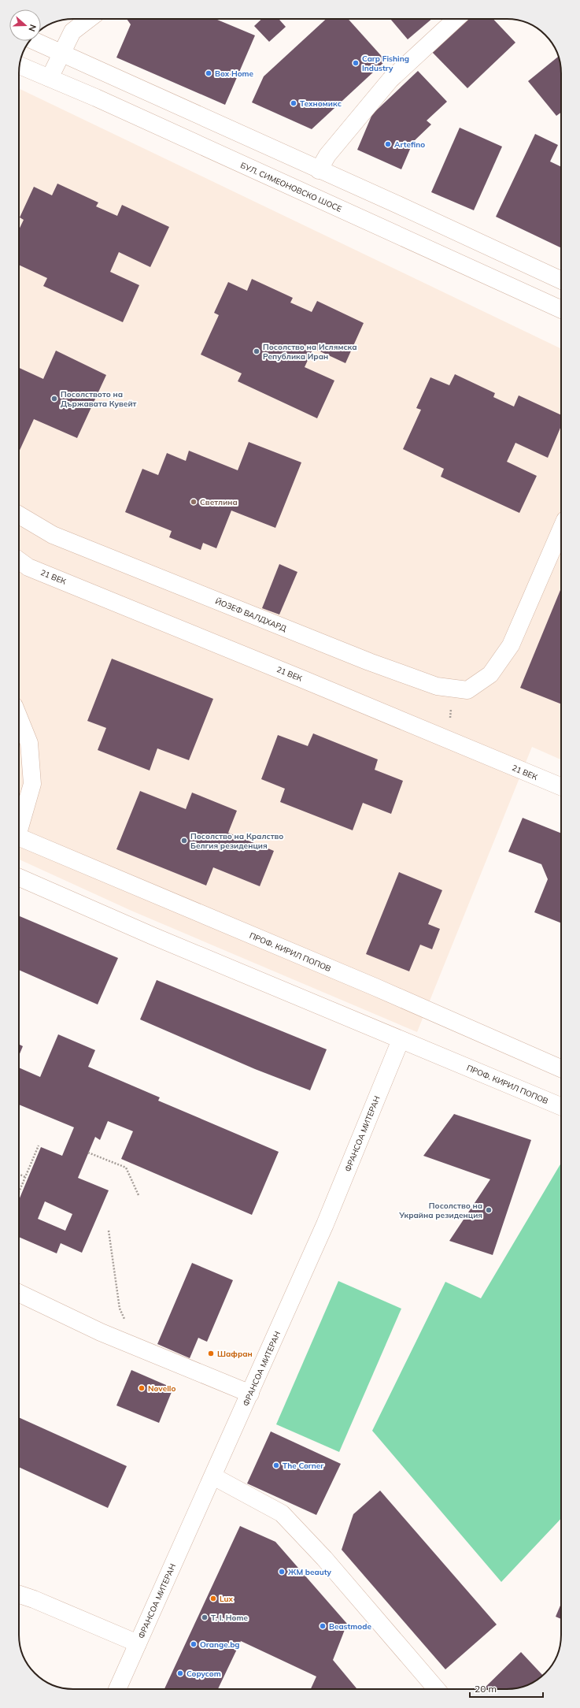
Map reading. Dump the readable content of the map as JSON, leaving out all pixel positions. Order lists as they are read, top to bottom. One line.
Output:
{"streets":{"street":["БУЛ. СИМЕОНОВСКО ШОСЕ","21 ВЕК","ЙОЗЕФ ВАЛДХАРД","ПРОФ. КИРИЛ ПОПОВ","ФРАНСОА МИТЕРАН"]},"crossings":[["ПРОФ. КИРИЛ ПОПОВ","ФРАНСОА МИТЕРАН"]],"places":["Carp Fishing Industry","Box Home","Техномикс","Artefino","Посолство на Ислямска Република Иран","Посолството на Държавата Кувейт","Светлина","Посолство на Кралство Белгия резиденция","Посолство на Украйна резиденция","Шафран","Novello","The Corner","ЖМ beauty","Lux","T. I. Home","Beastmode","Orange.bg","Copycom"],"scale_bar":"20 m","north":"right"}
